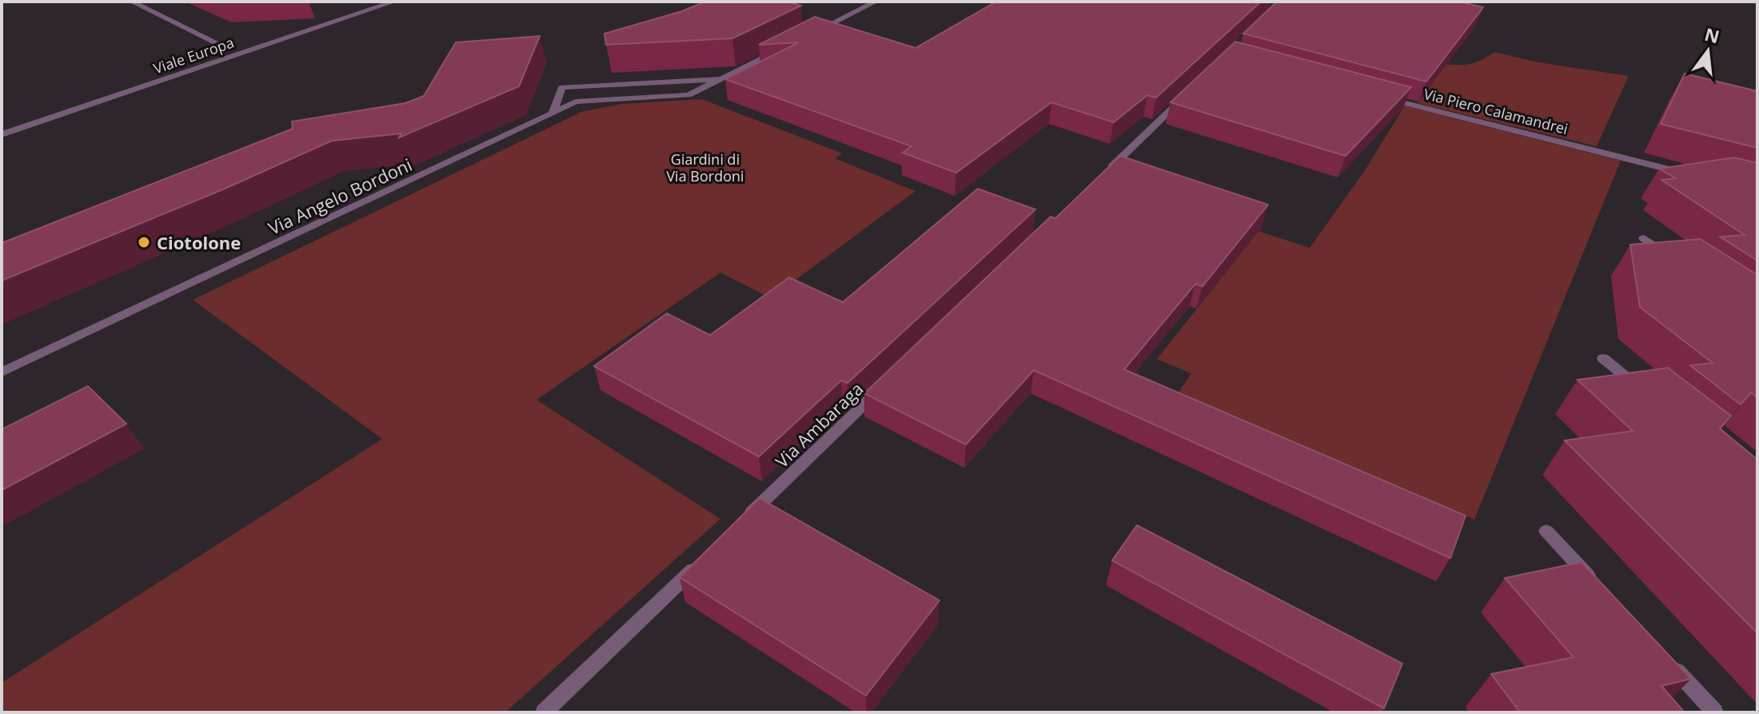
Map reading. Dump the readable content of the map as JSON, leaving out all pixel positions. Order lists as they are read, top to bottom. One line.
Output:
{"streets":{"street":["Viale Europa","Via Piero Calamandrei","Via Angelo Bordoni","Via Ambaraga"]},"parks":["Giardini di Via Bordoni"],"places":["Ciotolone"],"north":"top"}
